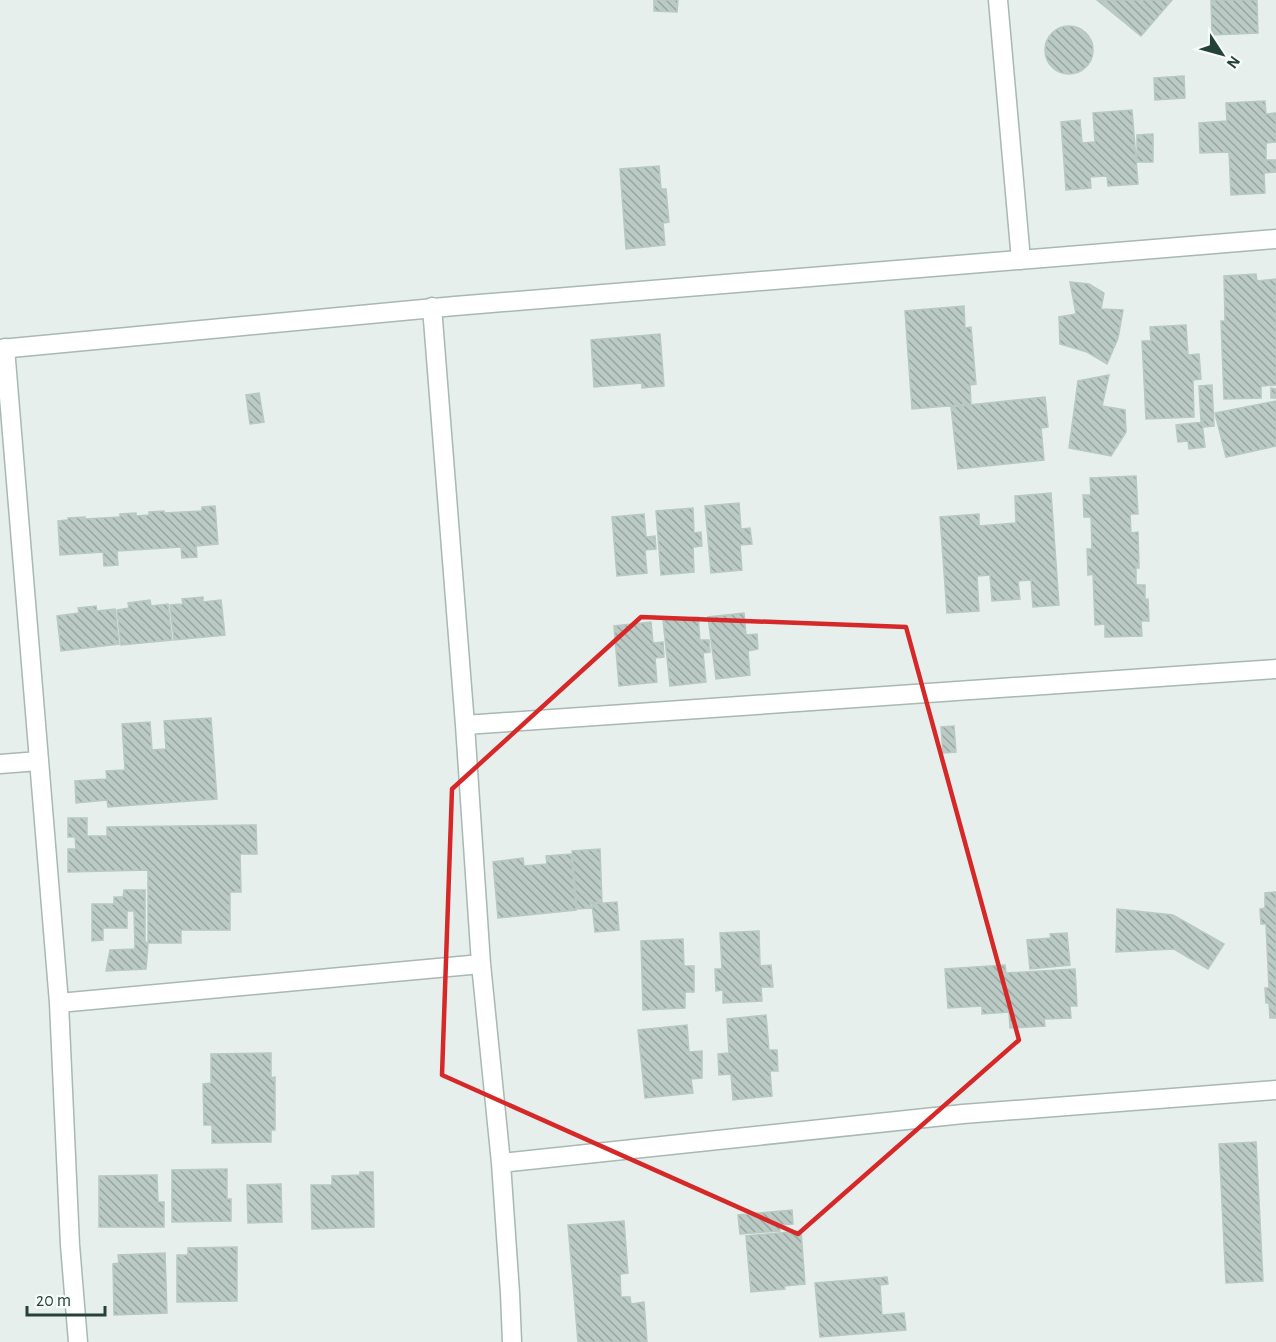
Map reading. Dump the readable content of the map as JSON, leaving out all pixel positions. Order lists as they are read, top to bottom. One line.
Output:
{"scale_bar":"20 m","north":"bottom right"}
